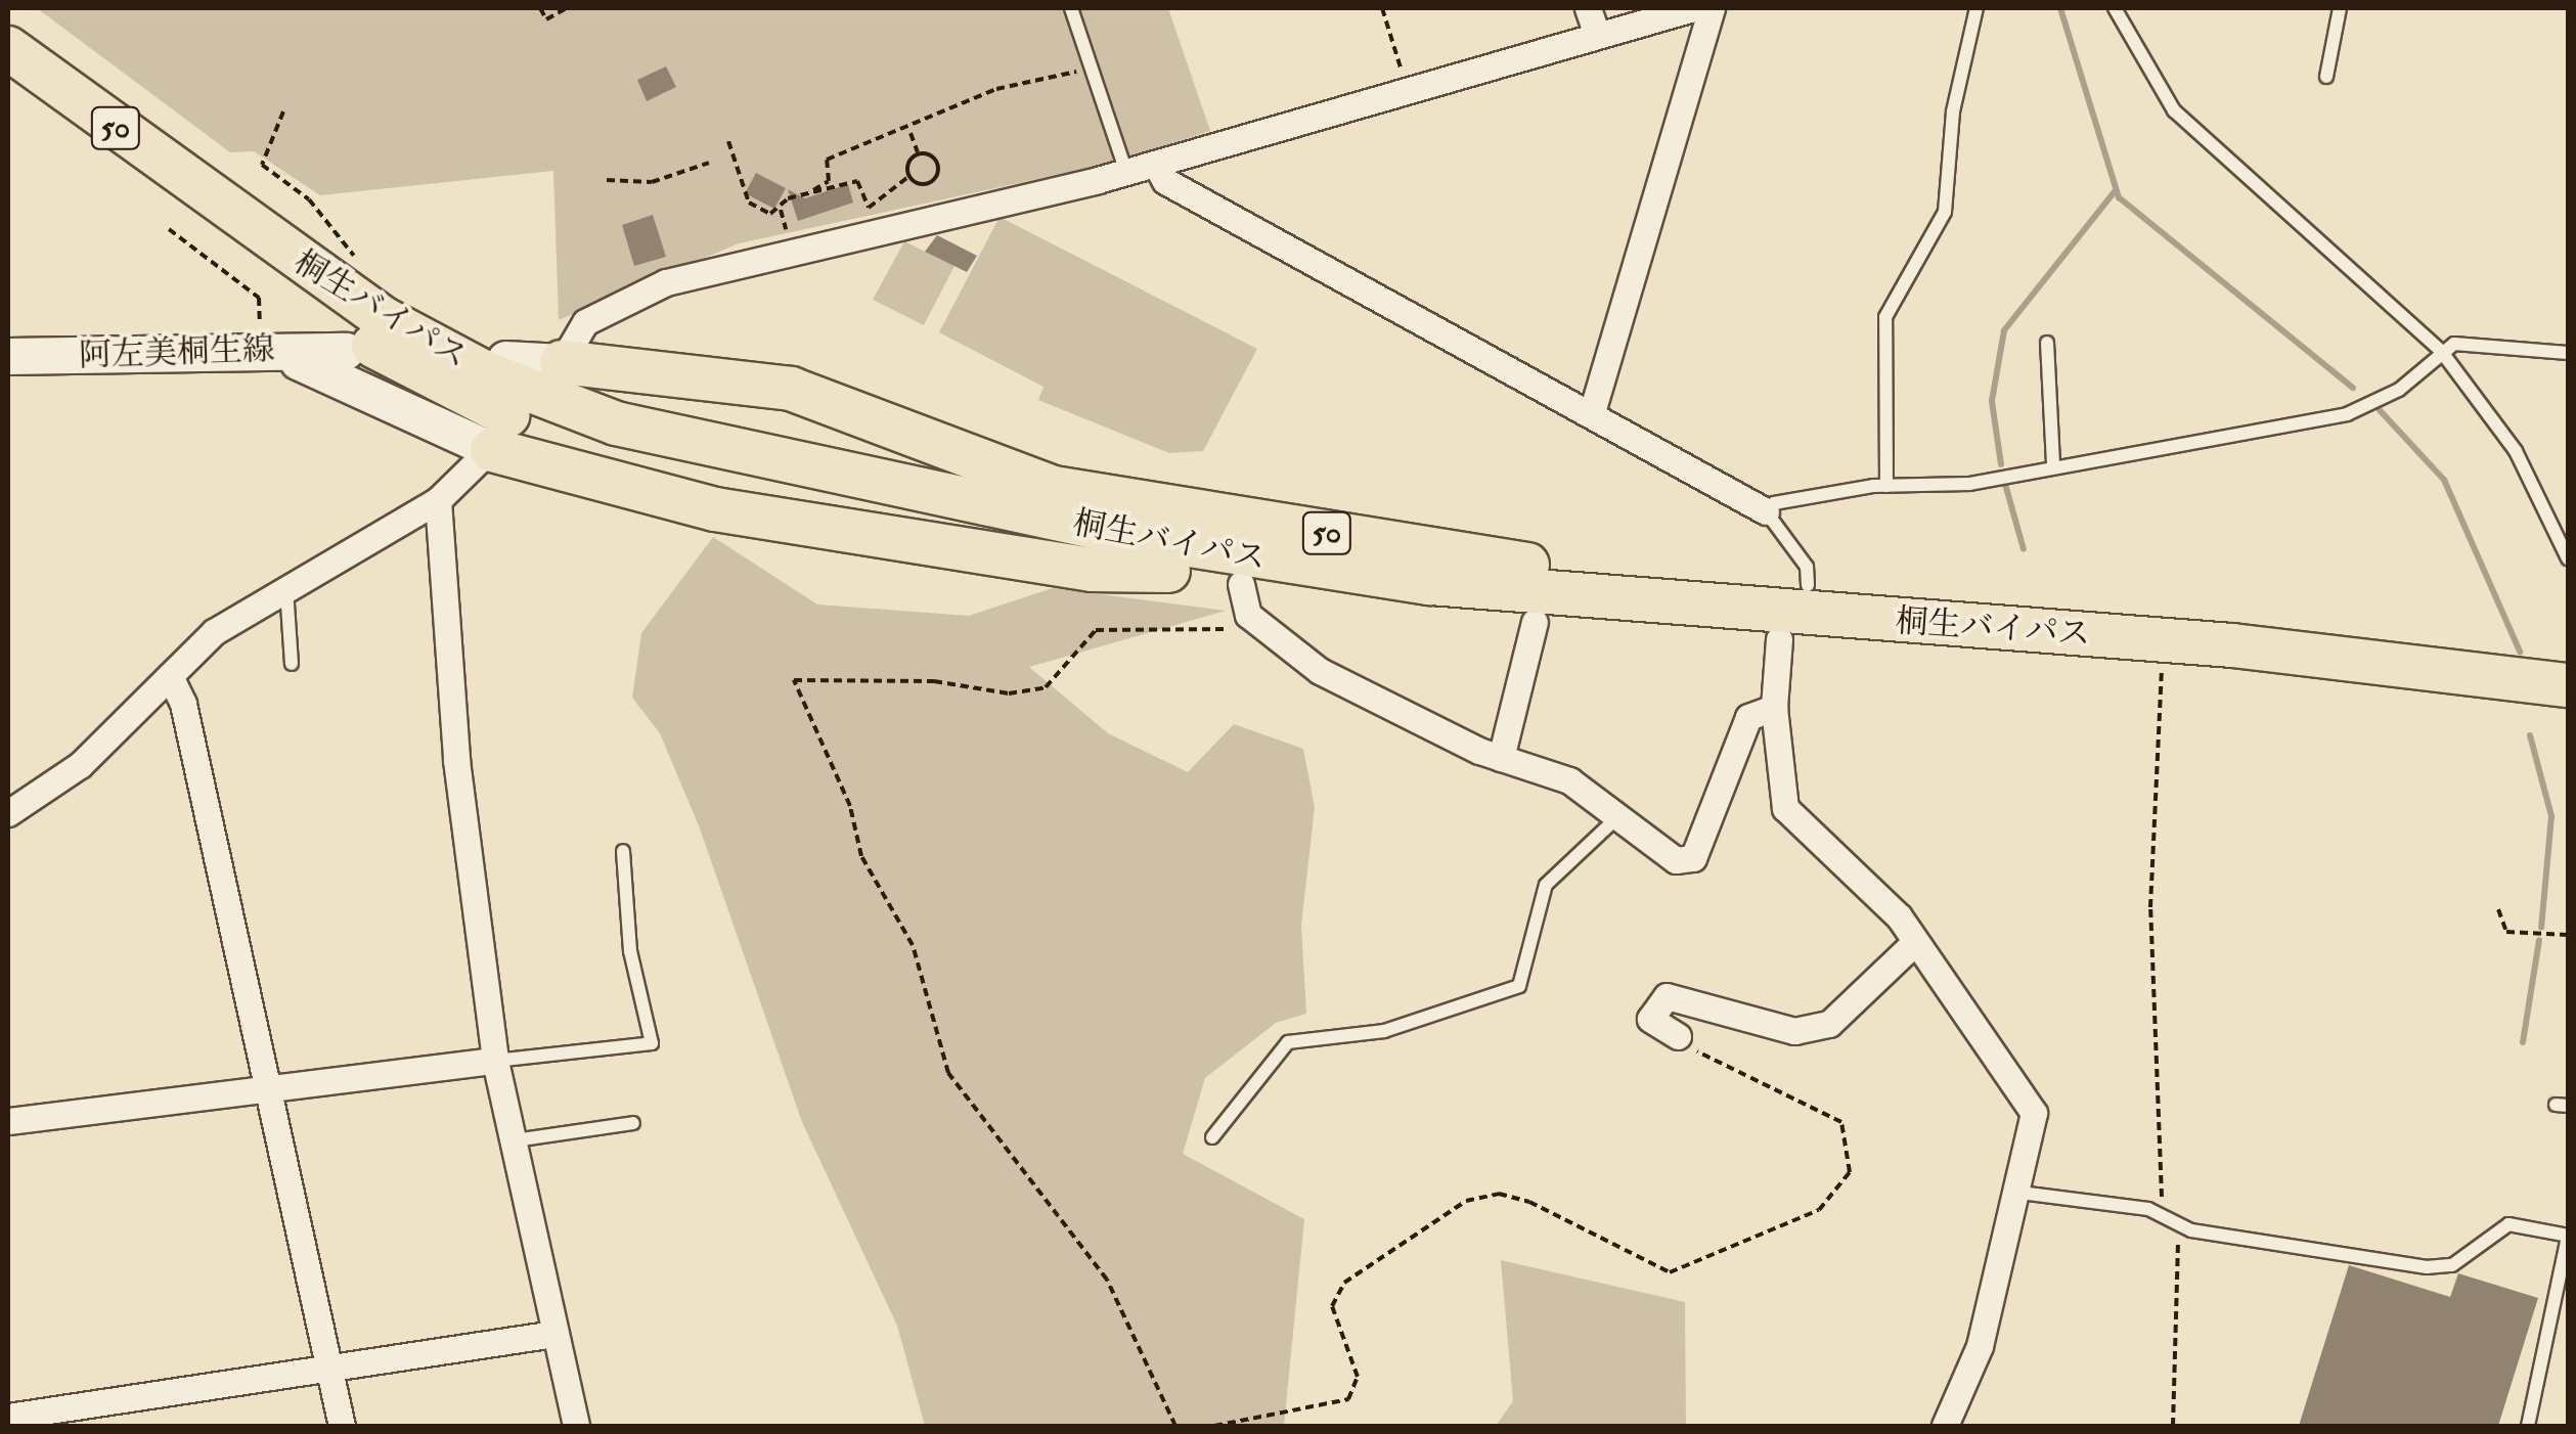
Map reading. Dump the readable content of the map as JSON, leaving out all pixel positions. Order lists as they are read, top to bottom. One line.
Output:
{"streets":{"highway":["50","桐生バイパス"],"main road":["阿左美桐生線"]},"crossings":[["50","桐生バイパス"]]}
